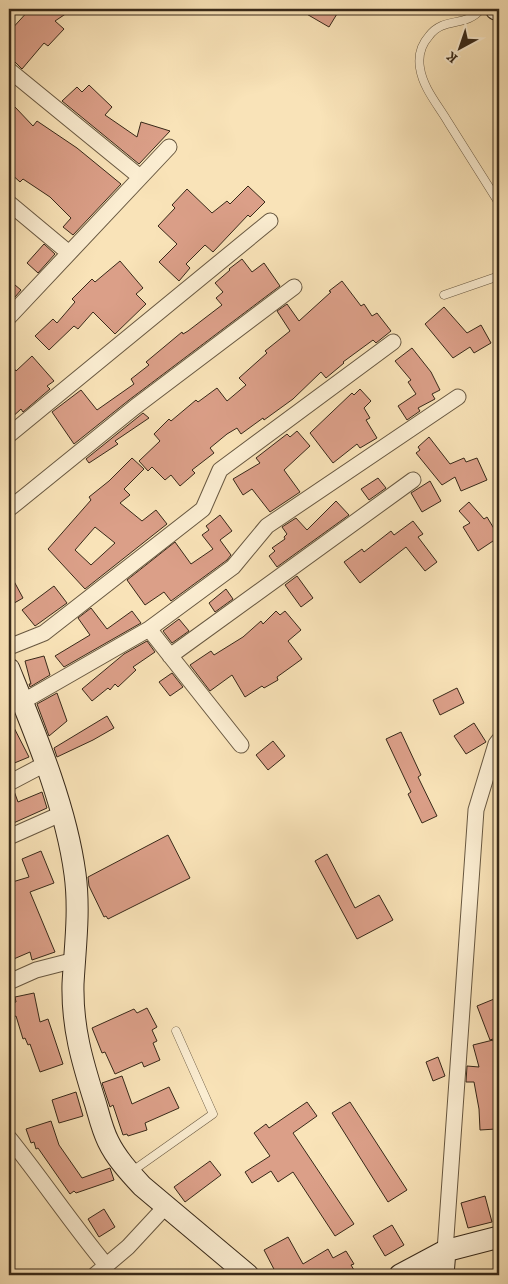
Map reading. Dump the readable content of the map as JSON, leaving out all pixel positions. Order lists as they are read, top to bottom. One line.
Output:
{"north":"bottom left"}
